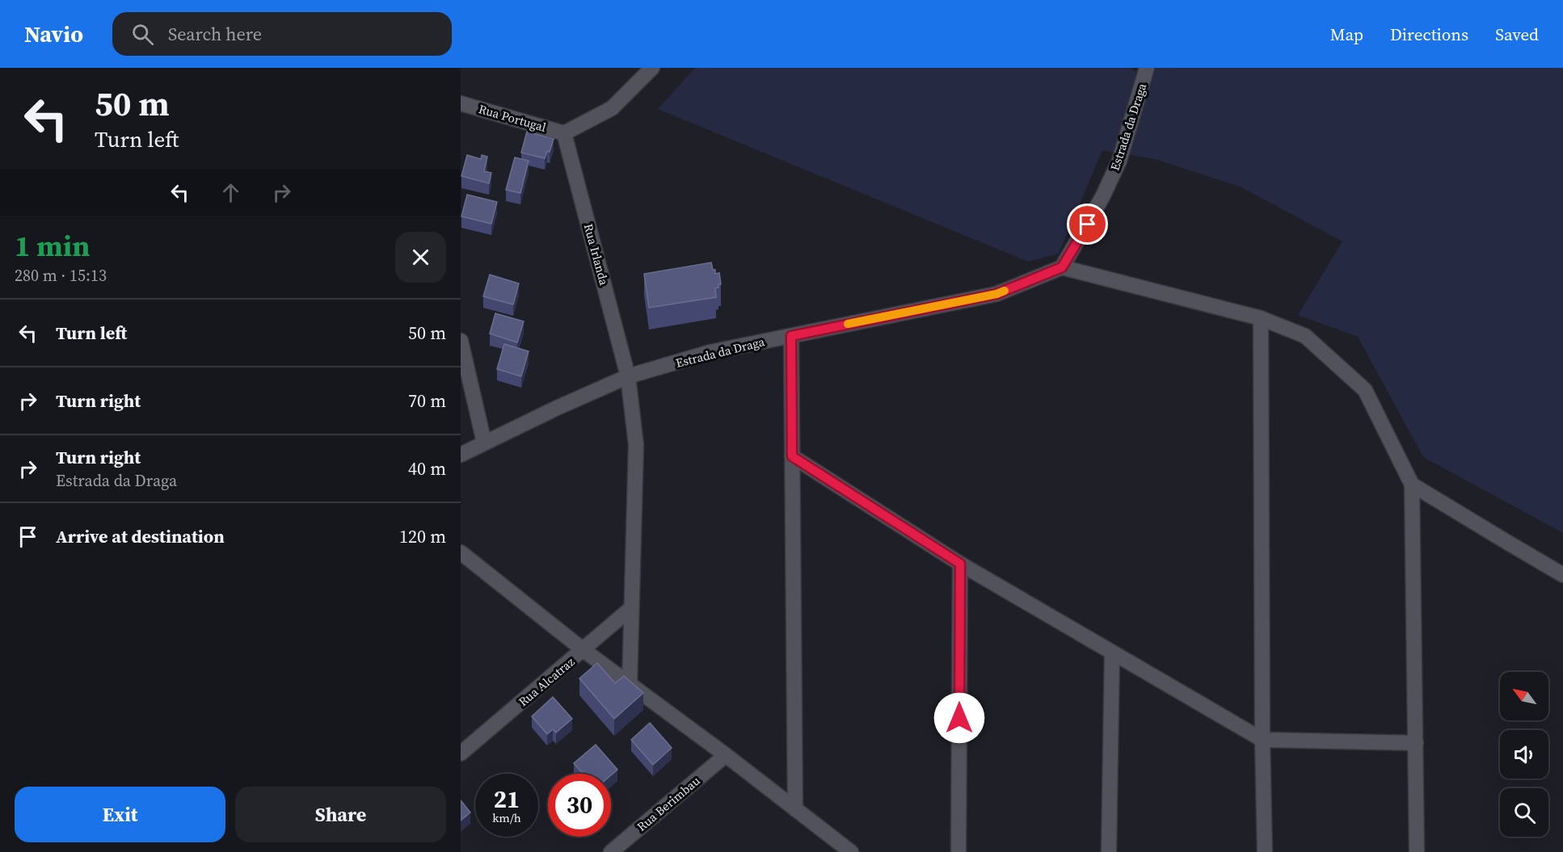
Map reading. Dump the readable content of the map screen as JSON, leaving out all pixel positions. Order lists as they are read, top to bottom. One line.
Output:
{"streets":{"street":["Rua Portugal","Estrada da Draga","Rua Irlanda","Rua Alcatraz","Rua Berimbau"]},"crossings":[["Rua Portugal","Rua Irlanda"],["Estrada da Draga","Rua Irlanda"],["Rua Irlanda","Rua Alcatraz"]],"north":"top left","page":{"header":"Navio","search":"Search here","nav":["Map","Directions","Saved"],"turn":["50 m","Turn left"],"heading":["1 min","280 m · 15:13"],"list":[{"name":"Turn left","value":"50 m"},{"name":"Turn right","value":"70 m"},{"name":"Turn right","note":"Estrada da Draga","value":"40 m"},{"name":"Arrive at destination","value":"120 m"}],"speed":"21 km/h","limit":"30","buttons":["Exit","Share"]}}
